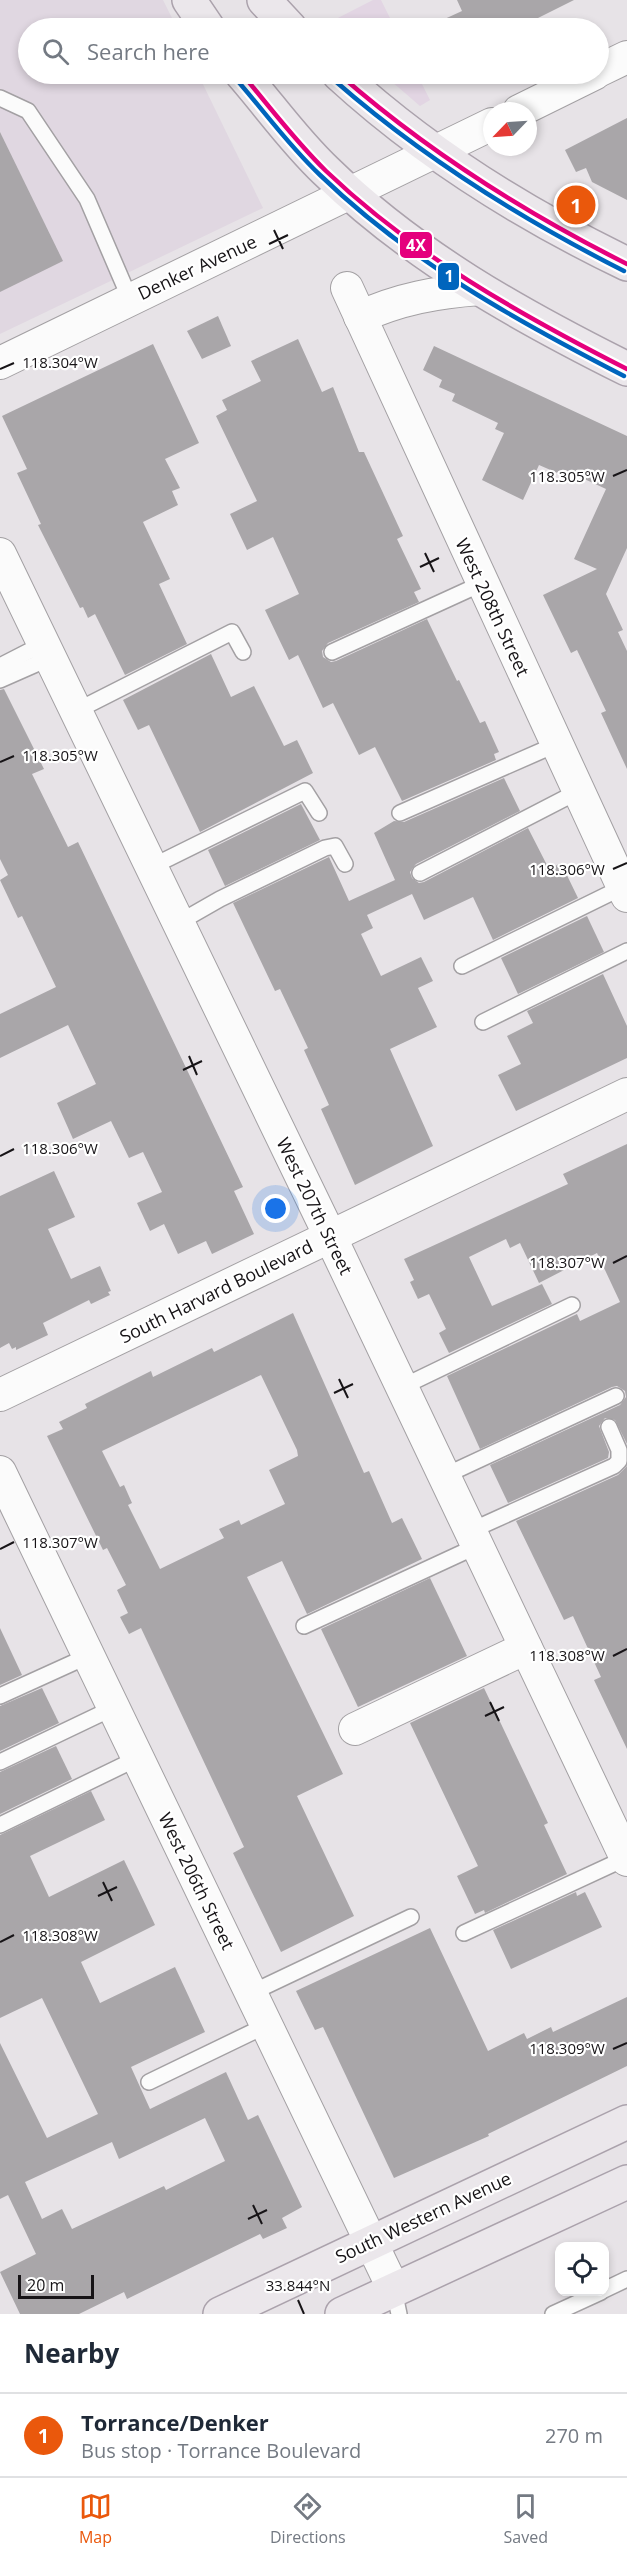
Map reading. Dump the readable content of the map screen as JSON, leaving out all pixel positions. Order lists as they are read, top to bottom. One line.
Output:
{"streets":{"main road":["South Western Avenue"],"street":["Denker Avenue","West 208th Street","West 207th Street","South Harvard Boulevard","West 206th Street"]},"crossings":[["West 207th Street","South Harvard Boulevard"],["West 206th Street","South Western Avenue"]],"lines":["transit line 4X","transit line 1"],"scale_bar":"20 m","north":"bottom left","page":{"search":"Search here","pins":"1","scale":"20 m","heading":"Nearby","list":[{"mark":"1","name":"Torrance/Denker","note":"Bus stop · Torrance Boulevard","value":"270 m"}],"nav":["Map","Directions","Saved"]},"coordinates":["118.304°W","118.305°W","118.306°W","118.307°W","118.308°W","118.309°W","33.844°N"]}
